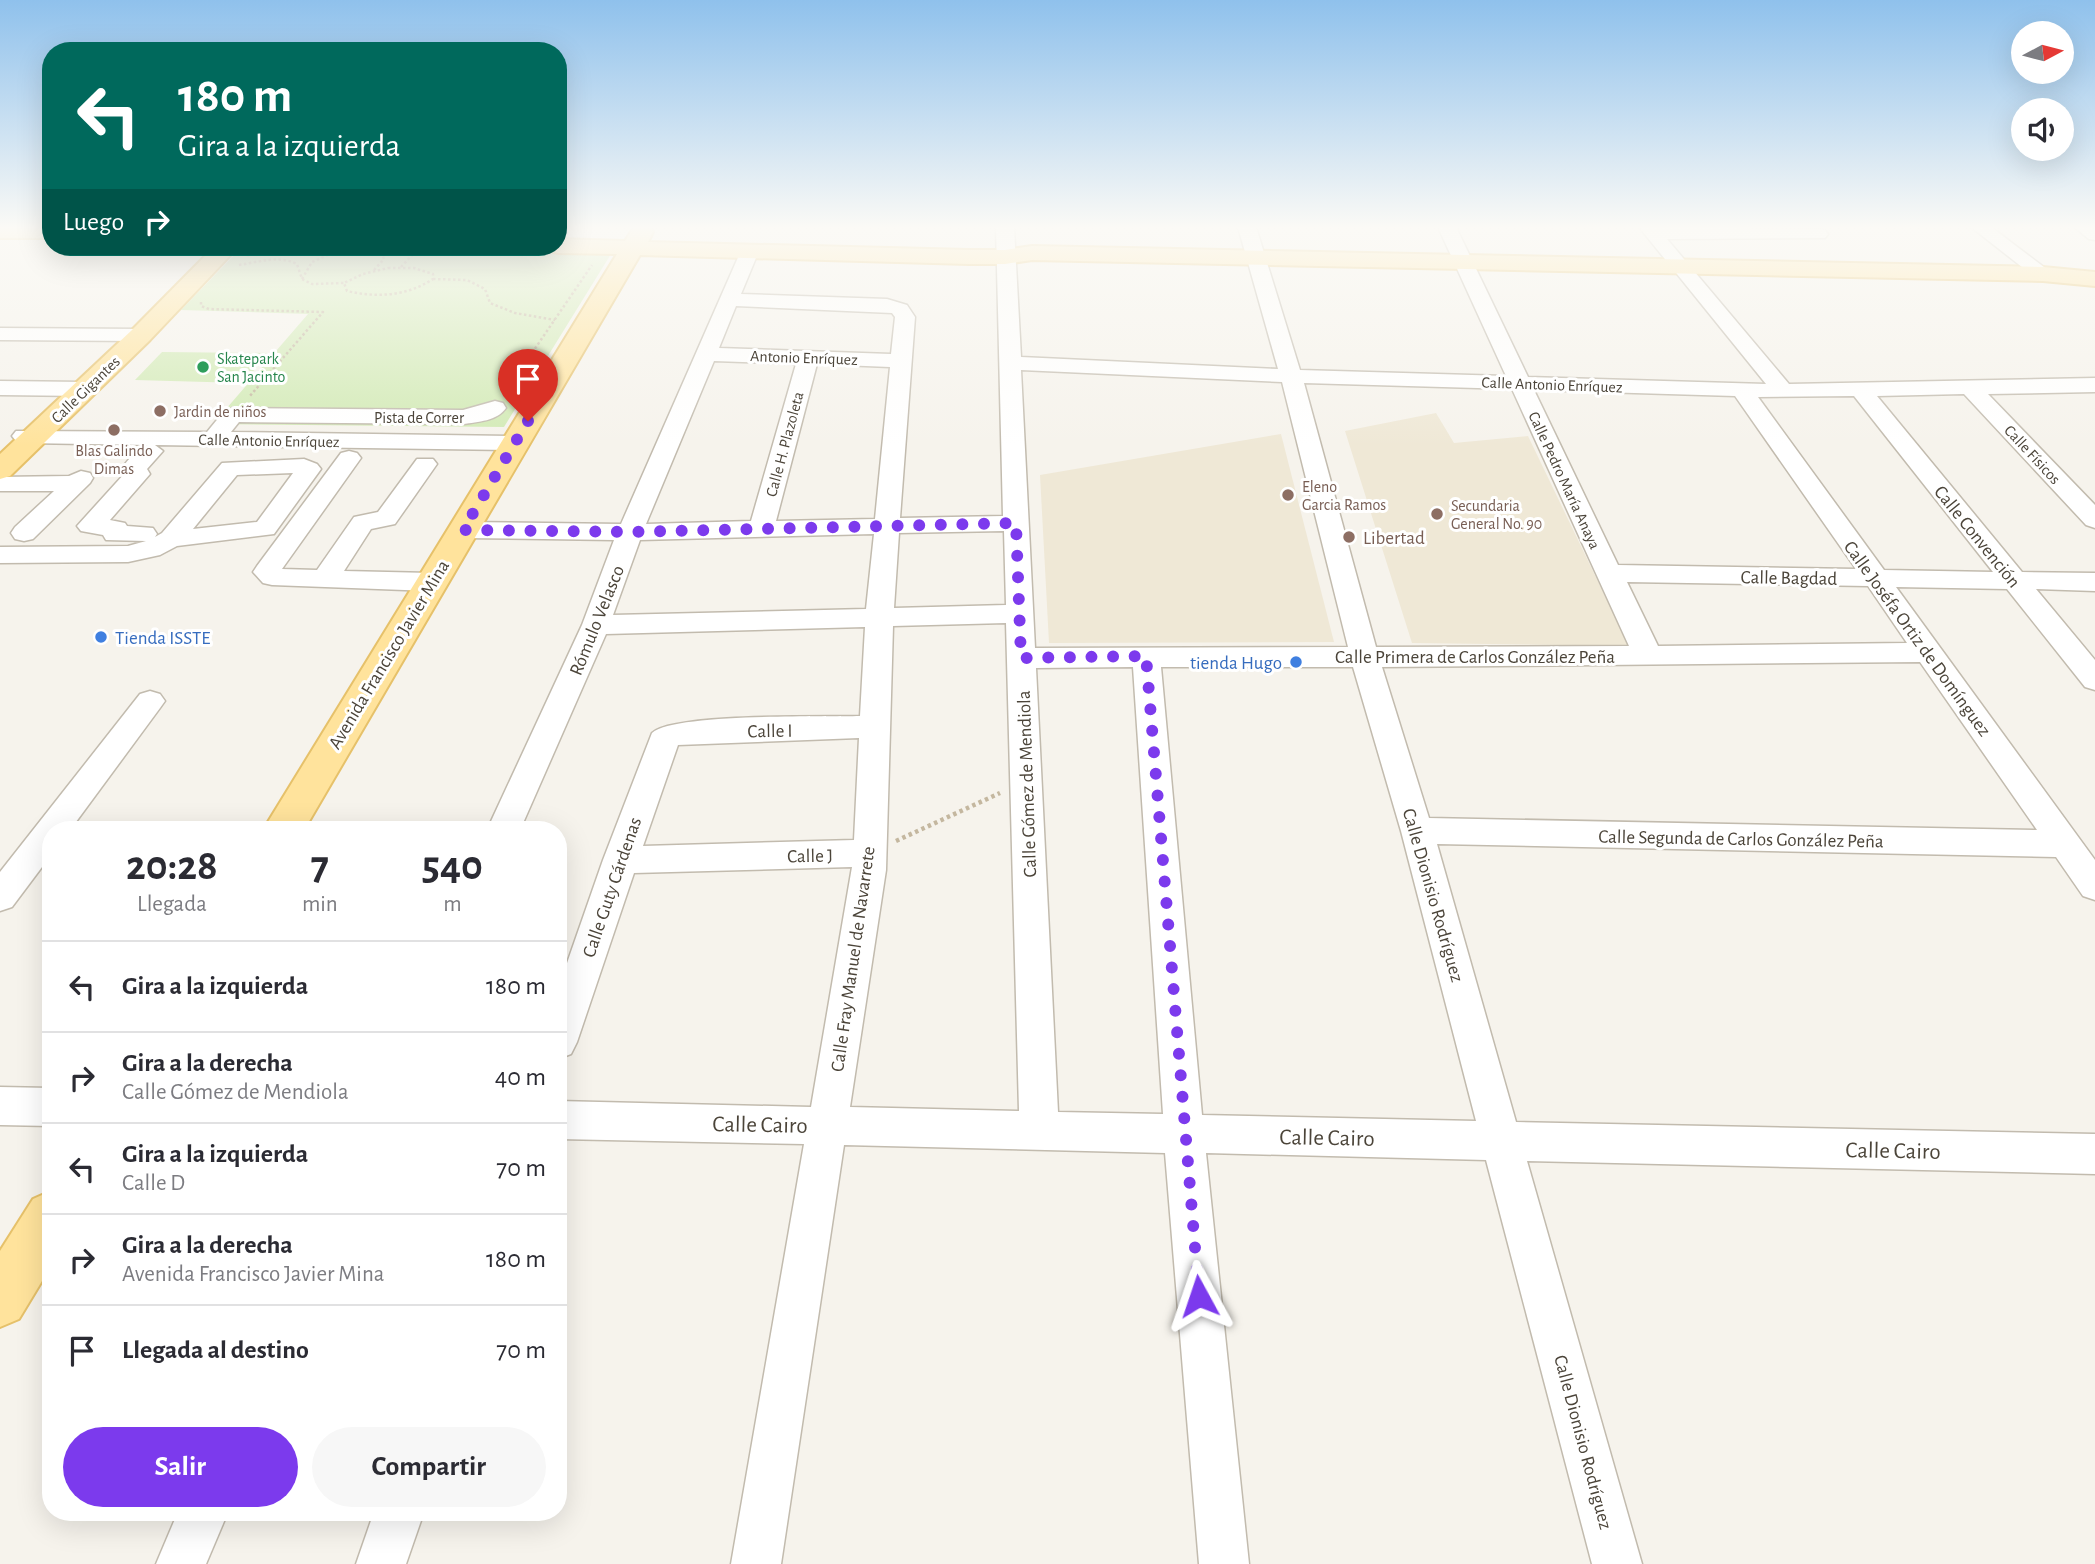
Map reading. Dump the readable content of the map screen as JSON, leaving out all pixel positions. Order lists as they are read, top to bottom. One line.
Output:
{"streets":{"main road":["Calle Gigantes","Avenida Francisco Javier Mina"],"street":["Antonio Enríquez","Calle Antonio Enríquez","Pista de Correr","Calle H. Plazoleta","Calle Físicos","Calle Pedro María Anaya","Calle Convención","Calle Bagdad","Rómulo Velasco","Calle Joséfa Ortiz de Domínguez","Calle Primera de Carlos González Peña","Calle I","Calle Gómez de Mendiola","Calle Segunda de Carlos González Peña","Calle J","Calle Guty Cárdenas","Calle Dionisio Rodríguez","Calle Fray Manuel de Navarrete","Calle Cairo"]},"crossings":[["Antonio Enríquez","Calle H. Plazoleta"],["Antonio Enríquez","Rómulo Velasco"],["Antonio Enríquez","Calle Fray Manuel de Navarrete"],["Calle Antonio Enríquez","Calle Gigantes"],["Calle Antonio Enríquez","Calle Físicos"],["Calle Antonio Enríquez","Calle Pedro María Anaya"],["Calle Antonio Enríquez","Calle Convención"],["Calle Antonio Enríquez","Calle Joséfa Ortiz de Domínguez"],["Calle Antonio Enríquez","Avenida Francisco Javier Mina"],["Calle Antonio Enríquez","Calle Gómez de Mendiola"],["Calle Antonio Enríquez","Calle Dionisio Rodríguez"],["Calle Pedro María Anaya","Calle Bagdad"],["Calle Pedro María Anaya","Calle Primera de Carlos González Peña"],["Calle Convención","Calle Bagdad"],["Calle Bagdad","Calle Joséfa Ortiz de Domínguez"],["Rómulo Velasco","Calle Fray Manuel de Navarrete"],["Calle Joséfa Ortiz de Domínguez","Calle Primera de Carlos González Peña"],["Calle Joséfa Ortiz de Domínguez","Calle Segunda de Carlos González Peña"],["Calle Primera de Carlos González Peña","Calle Gómez de Mendiola"],["Calle Primera de Carlos González Peña","Calle Dionisio Rodríguez"],["Calle I","Calle Guty Cárdenas"],["Calle I","Calle Fray Manuel de Navarrete"],["Calle Gómez de Mendiola","Calle Cairo"],["Calle Segunda de Carlos González Peña","Calle Dionisio Rodríguez"],["Calle J","Calle Guty Cárdenas"],["Calle J","Calle Fray Manuel de Navarrete"],["Calle Dionisio Rodríguez","Calle Cairo"],["Calle Fray Manuel de Navarrete","Calle Cairo"]],"places":["Skatepark San Jacinto","Jardin de niños","Blas Galindo Dimas","Eleno Garcia Ramos","Secundaria General No. 90","Libertad","Tienda ISSTE","tienda Hugo"],"north":"right","page":{"turn":["180 m","Gira a la izquierda"],"then":"Luego","eta":["20:28","Llegada","7","min","540","m"],"list":[{"name":"Gira a la izquierda","value":"180 m"},{"name":"Gira a la derecha","note":"Calle Gómez de Mendiola","value":"40 m"},{"name":"Gira a la izquierda","note":"Calle D","value":"70 m"},{"name":"Gira a la derecha","note":"Avenida Francisco Javier Mina","value":"180 m"},{"name":"Llegada al destino","value":"70 m"}],"buttons":["Salir","Compartir"]}}
